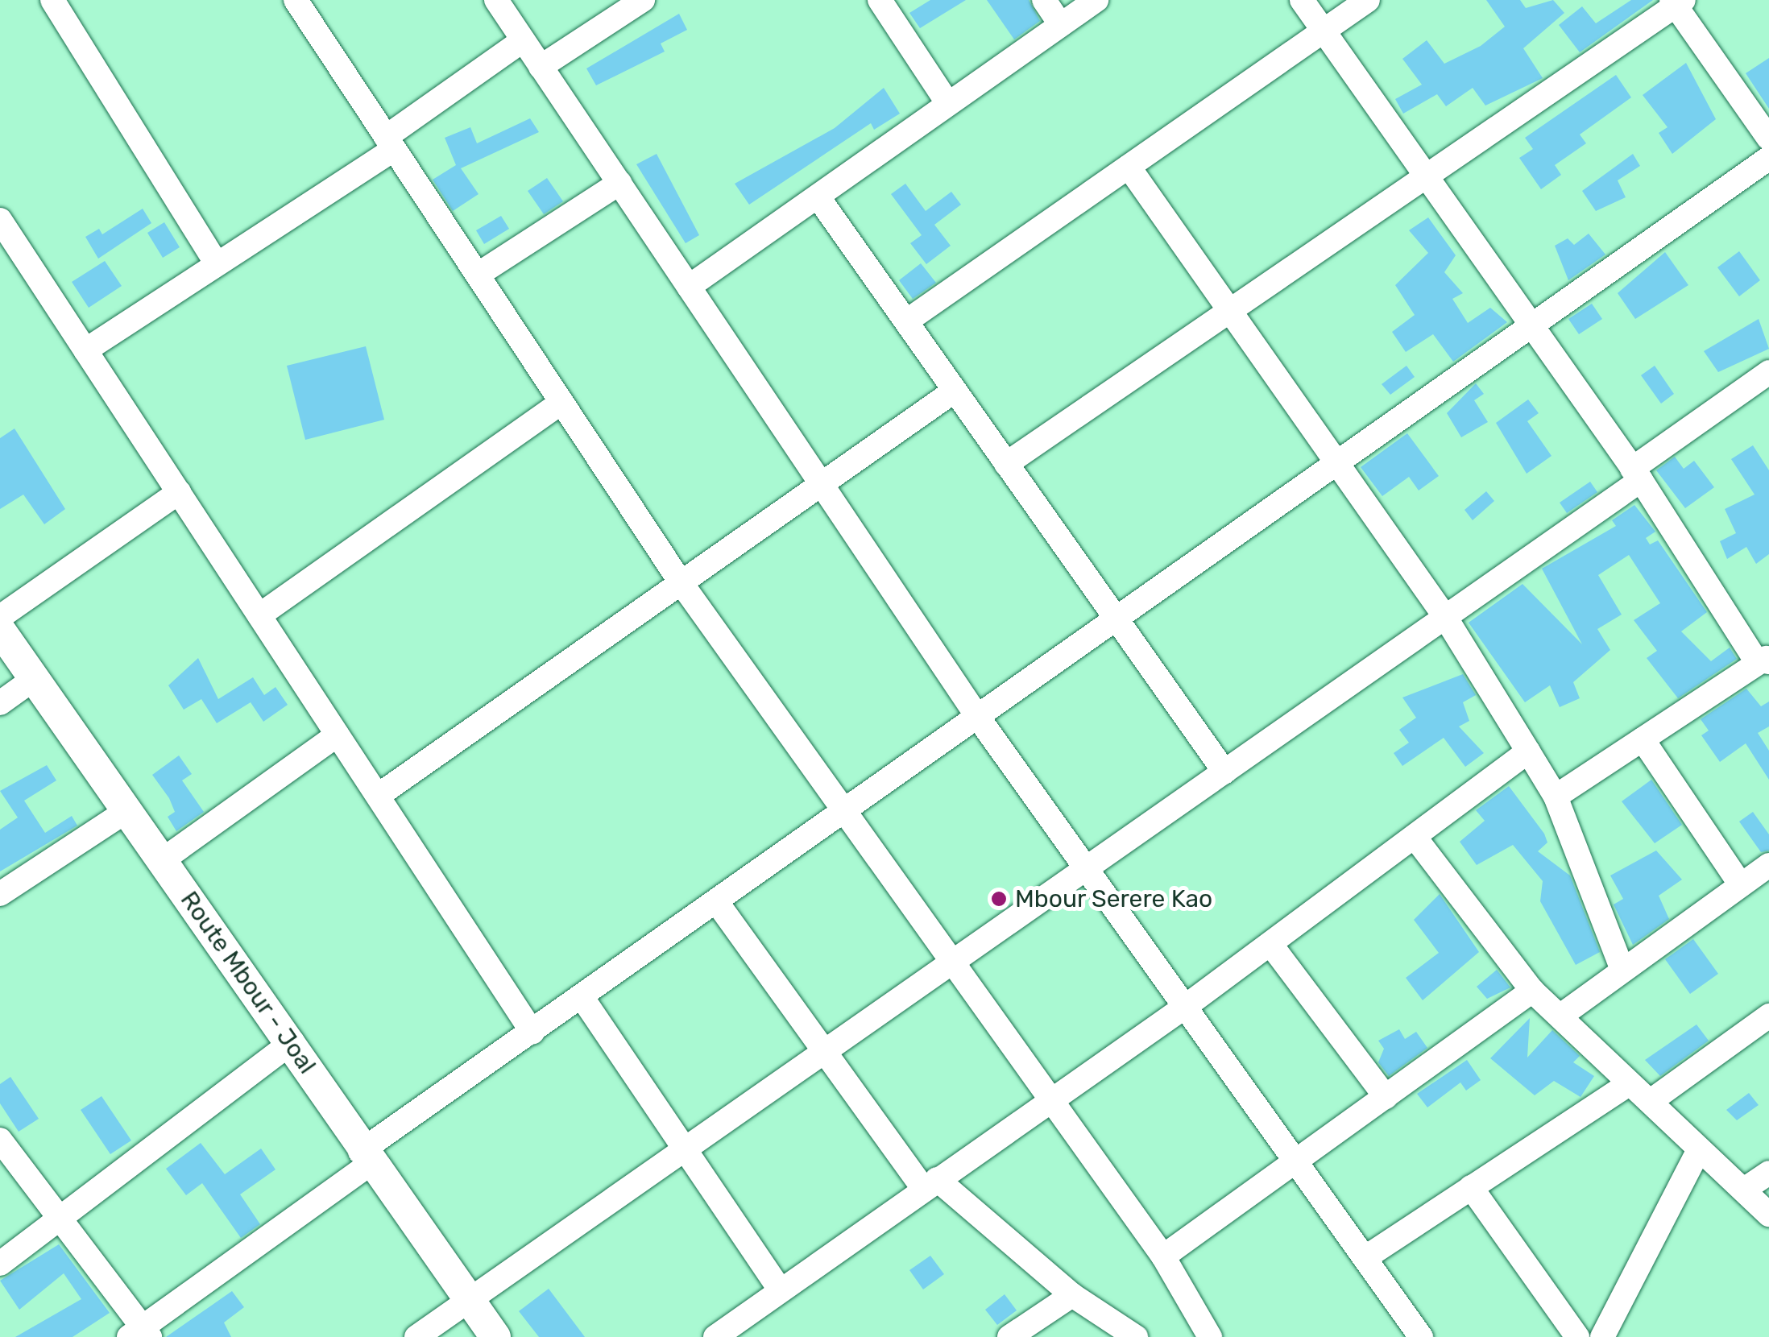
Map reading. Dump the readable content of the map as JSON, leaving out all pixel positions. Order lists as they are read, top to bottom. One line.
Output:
{"streets":{"main road":["Route Mbour - Joal"]},"places":["Mbour Serere Kao"]}
